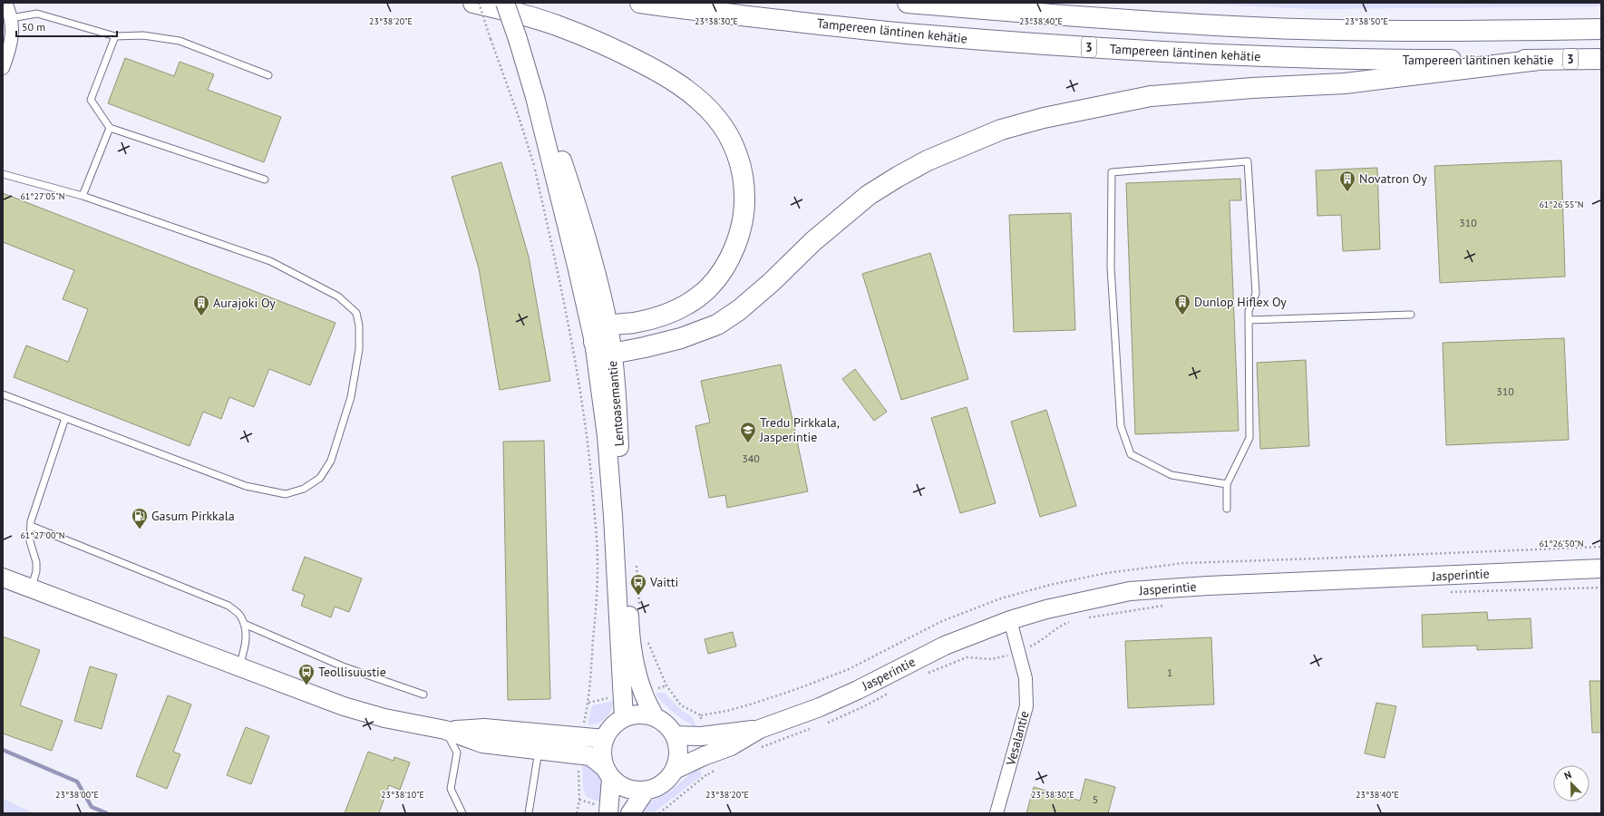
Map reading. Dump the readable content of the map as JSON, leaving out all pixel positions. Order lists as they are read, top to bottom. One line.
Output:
{"streets":{"highway":["Tampereen läntinen kehätie","3"],"main road":["Lentoasemantie","Jasperintie"],"street":["Vesalantie"]},"crossings":[["Lentoasemantie","Jasperintie"],["Jasperintie","Vesalantie"]],"places":{"building":["Novatron Oy","Dunlop Hiflex Oy","Aurajoki Oy"],"school or university":["Tredu Pirkkala, Jasperintie"],"fuel station":["Gasum Pirkkala"],"bus stop":["Vaitti","Teollisuustie"]},"house_numbers":["310","310","340","1","5"],"scale_bar":"50 m","north":"top left","coordinates":["23°38'20\"E","23°38'30\"E","23°38'40\"E","23°38'50\"E","61°27'05\"N","61°26'55\"N","61°27'00\"N","61°26'50\"N","23°38'00\"E","23°38'10\"E"]}
